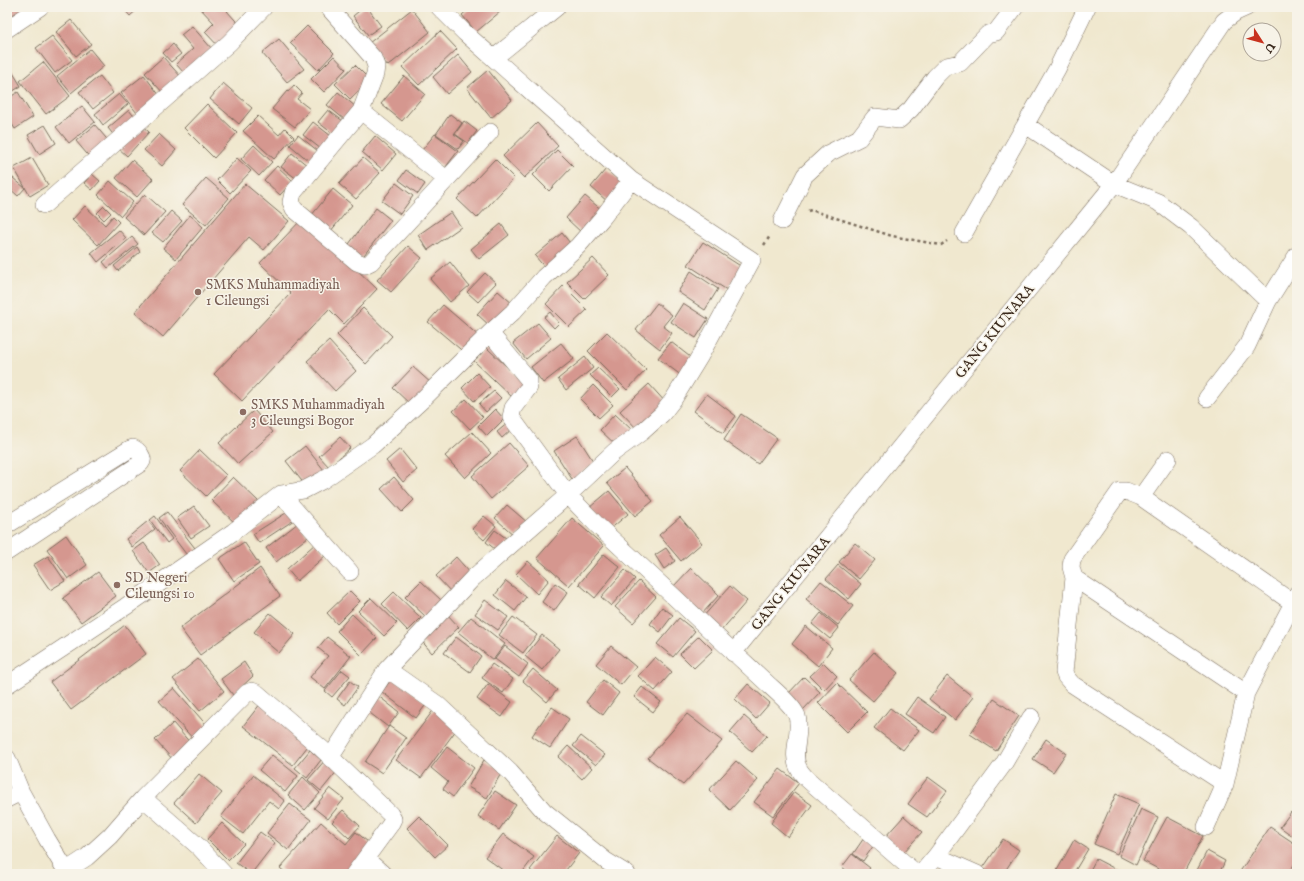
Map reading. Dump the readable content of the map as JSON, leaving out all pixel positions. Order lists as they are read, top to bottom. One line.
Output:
{"streets":{"street":["GANG KIUNARA"]},"places":["SMKS Muhammadiyah 1 Cileungsi","SMKS Muhammadiyah 3 Cileungsi Bogor","SD Negeri Cileungsi 10"],"north":"bottom right"}
